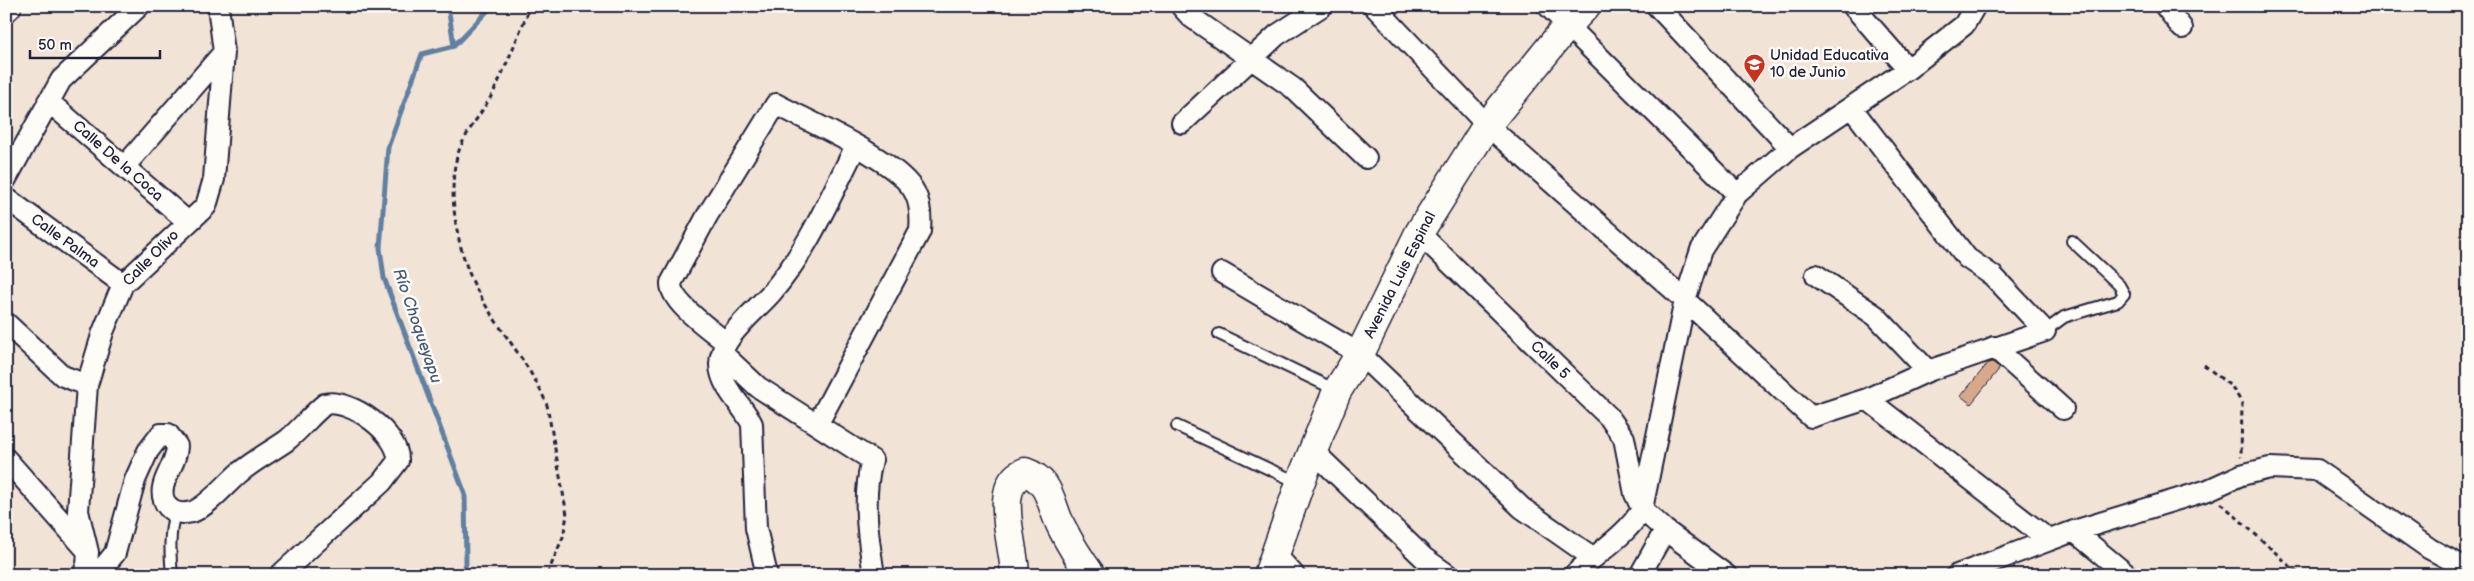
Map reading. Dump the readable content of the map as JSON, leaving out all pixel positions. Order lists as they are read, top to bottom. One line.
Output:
{"streets":{"street":["Calle De la Coca","Calle Palma","Calle Olivo","Avenida Luis Espinal","Calle 5"]},"crossings":[["Calle De la Coca","Calle Olivo"],["Calle Palma","Calle Olivo"],["Avenida Luis Espinal","Calle 5"]],"water":["Río Choqueyapu"],"places":{"school or university":["Unidad Educativa 10 de Junio"]},"scale_bar":"50 m"}
